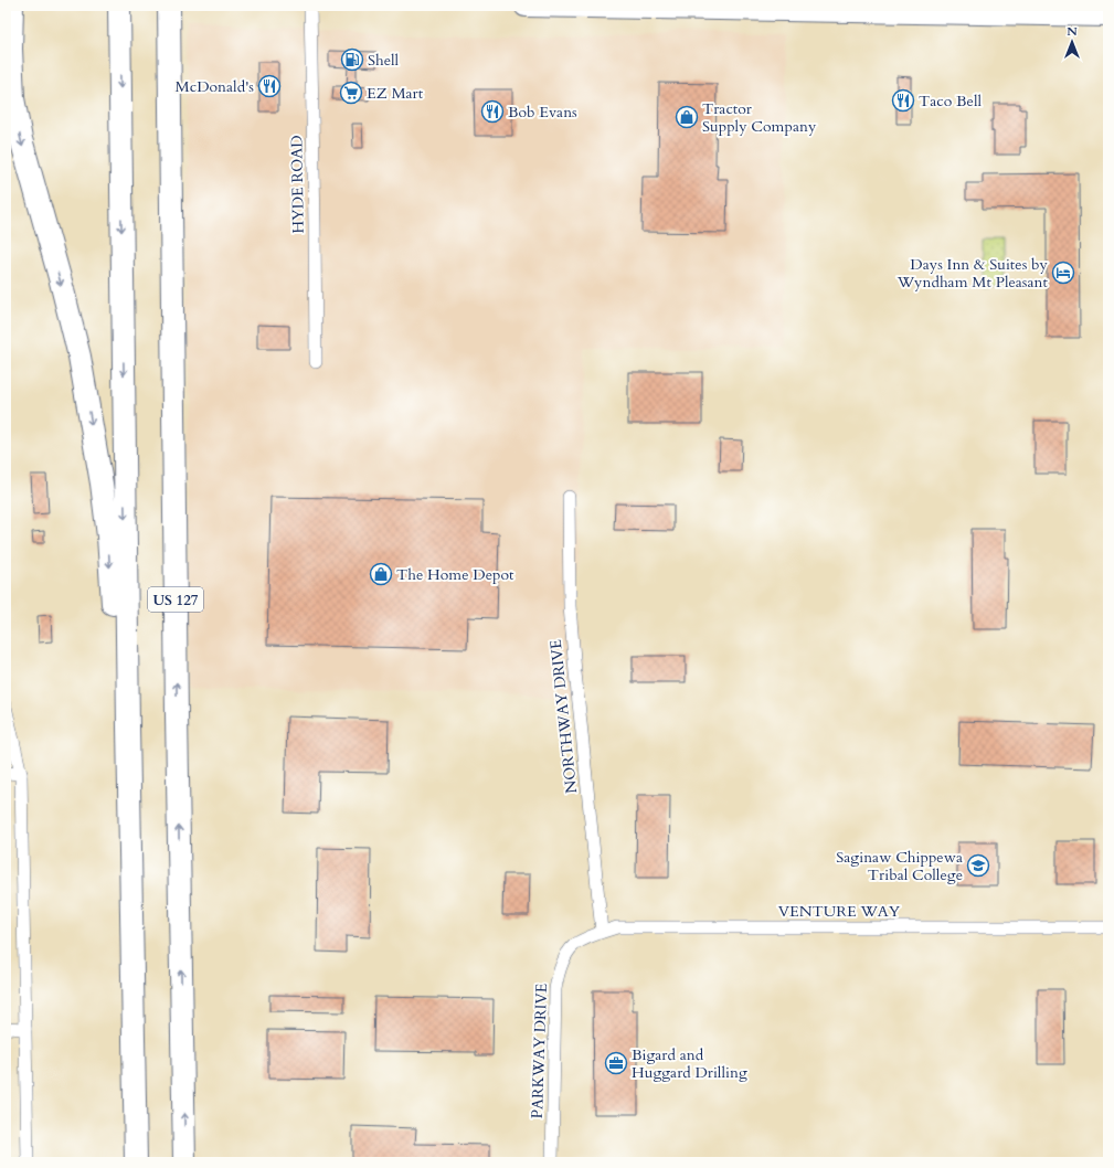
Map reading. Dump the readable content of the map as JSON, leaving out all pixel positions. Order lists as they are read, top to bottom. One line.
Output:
{"streets":{"highway":["US 127"],"street":["HYDE ROAD","NORTHWAY DRIVE","VENTURE WAY","PARKWAY DRIVE"]},"crossings":[["NORTHWAY DRIVE","VENTURE WAY"],["VENTURE WAY","PARKWAY DRIVE"]],"places":{"fuel station":["Shell"],"restaurant":["McDonald's","Taco Bell","Bob Evans"],"supermarket":["EZ Mart"],"shop":["Tractor Supply Company","The Home Depot"],"hotel":["Days Inn & Suites by Wyndham Mt Pleasant"],"school or university":["Saginaw Chippewa Tribal College"],"office":["Bigard and Huggard Drilling"]},"north":"top"}
